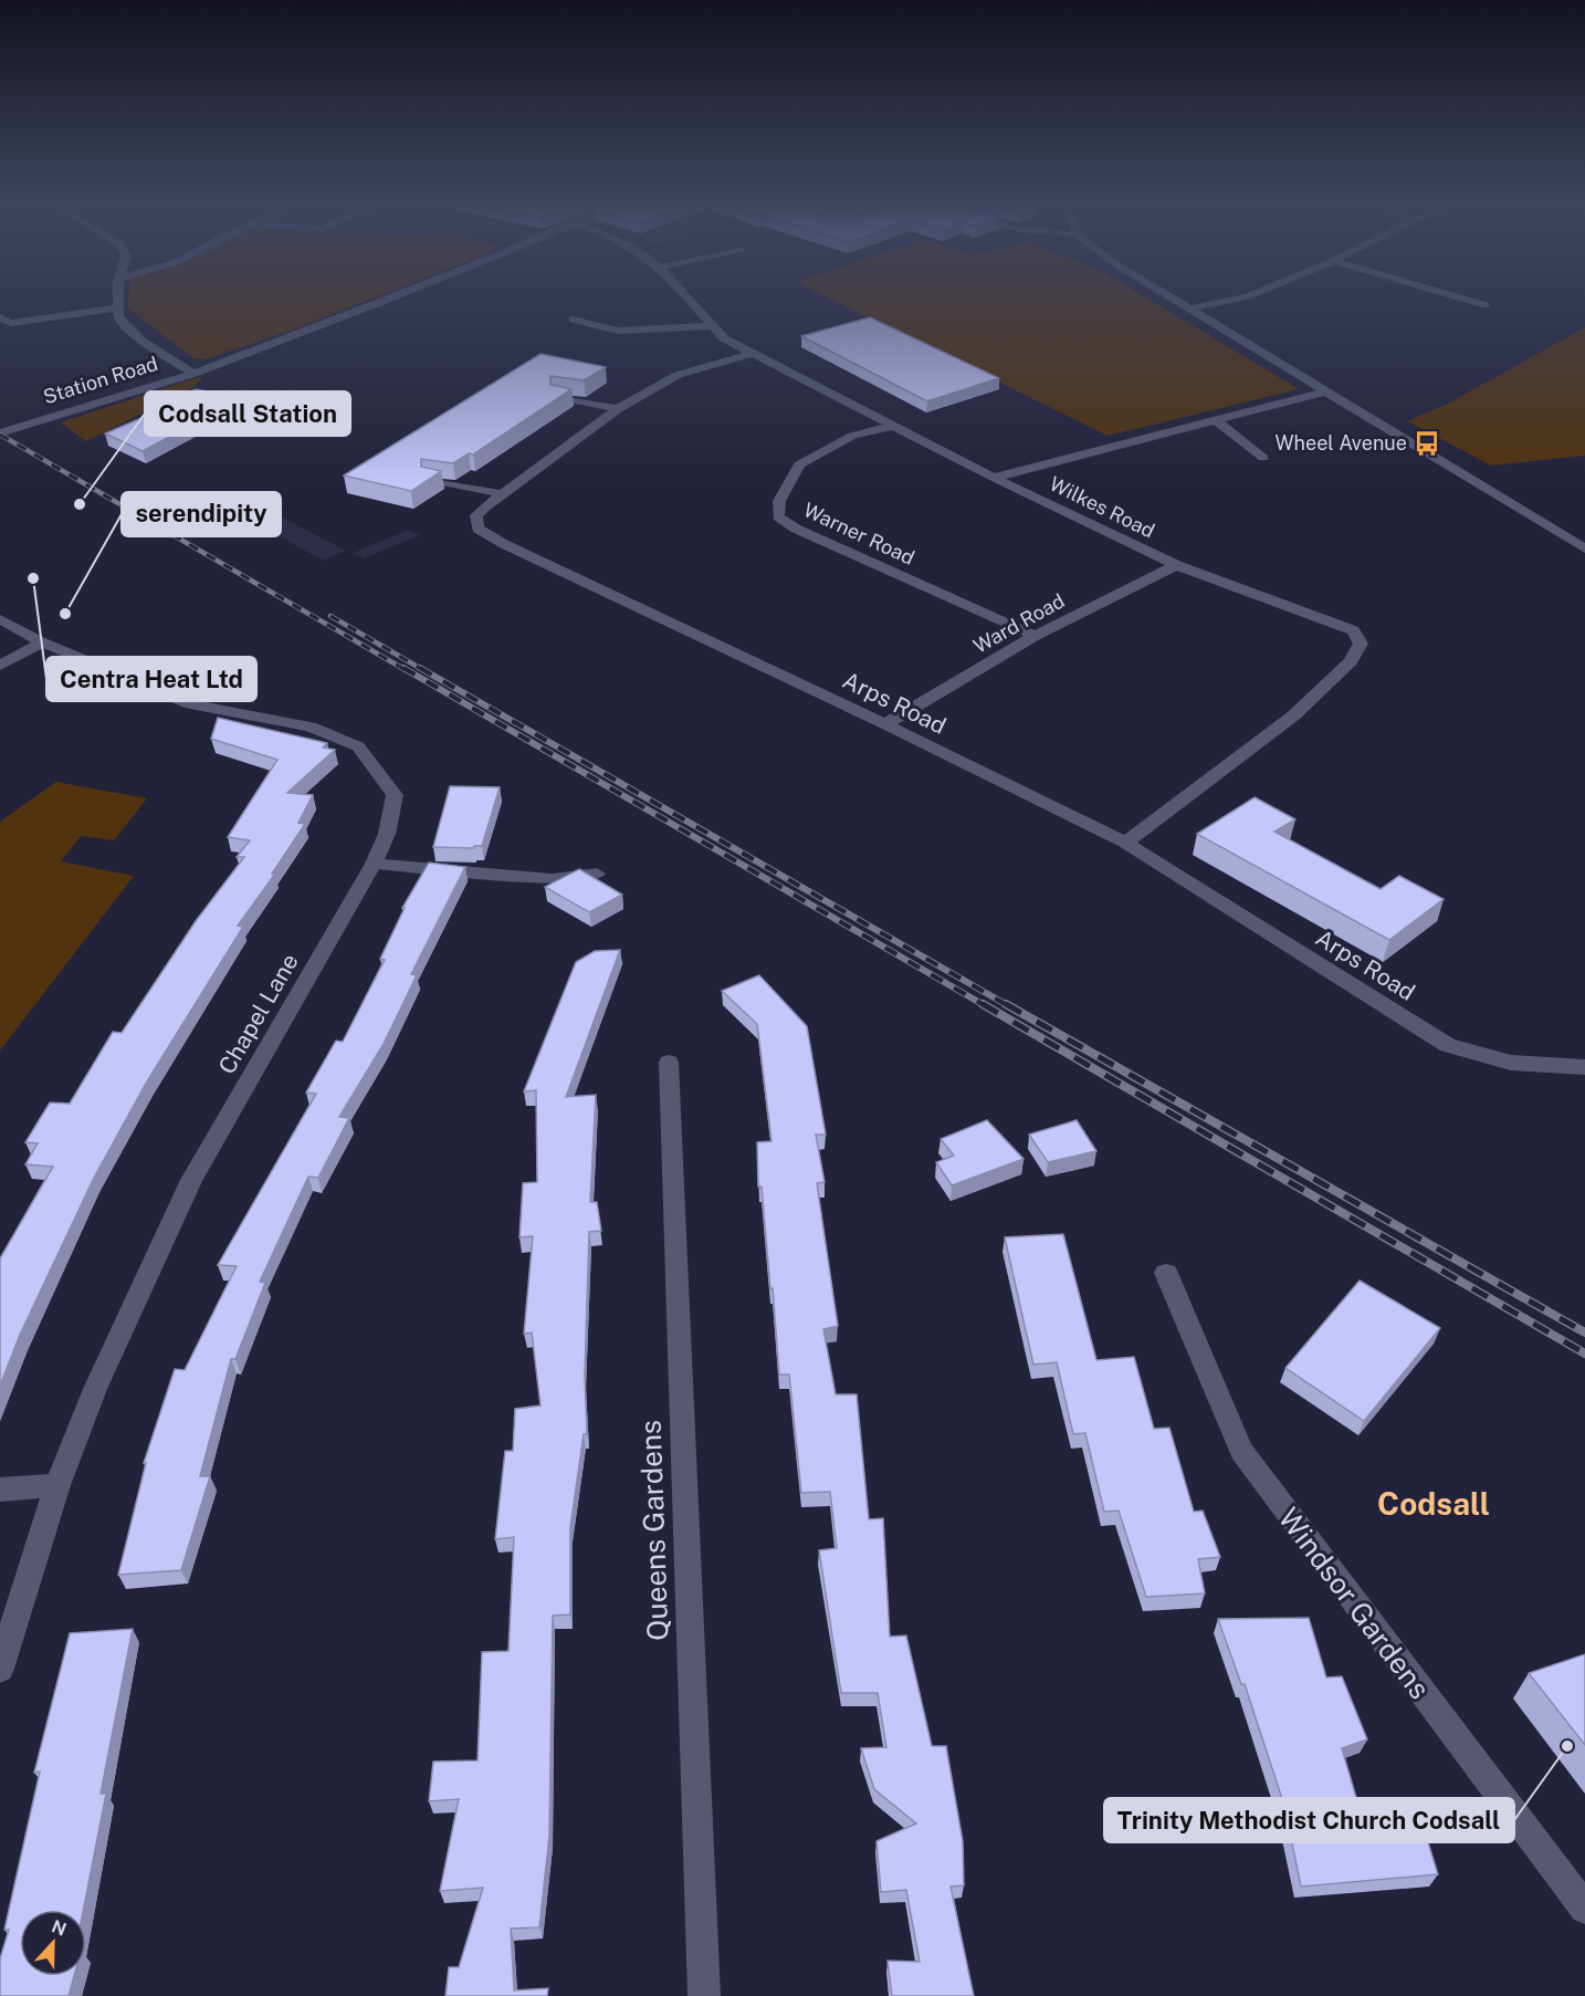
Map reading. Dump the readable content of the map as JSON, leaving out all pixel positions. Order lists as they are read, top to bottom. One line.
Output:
{"streets":{"street":["Station Road","Wilkes Road","Warner Road","Ward Road","Arps Road","Chapel Lane","Queens Gardens","Windsor Gardens"]},"crossings":[["Wilkes Road","Warner Road"],["Wilkes Road","Ward Road"],["Wilkes Road","Arps Road"],["Warner Road","Ward Road"],["Ward Road","Arps Road"]],"districts":["Codsall"],"places":{"bus stop":["Wheel Avenue"],"other":["Codsall Station","Centra Heat Ltd","serendipity","Trinity Methodist Church Codsall"]},"north":"top"}
